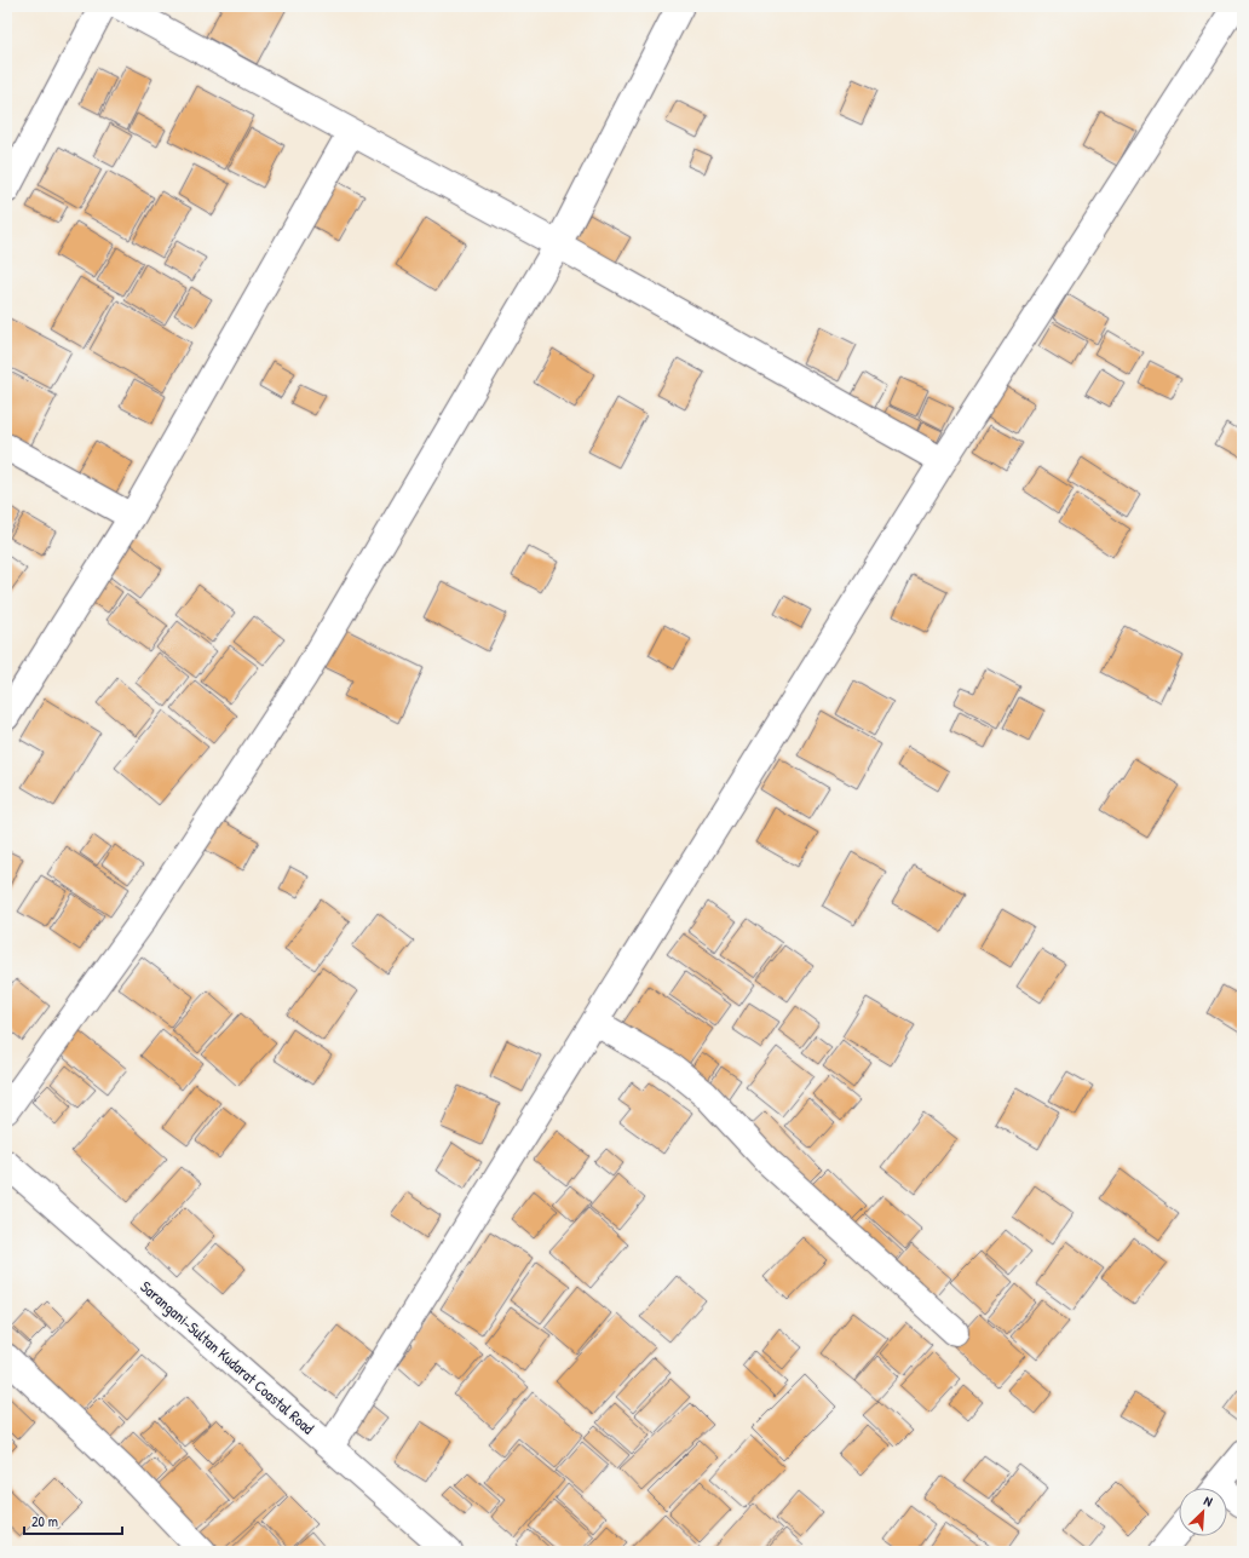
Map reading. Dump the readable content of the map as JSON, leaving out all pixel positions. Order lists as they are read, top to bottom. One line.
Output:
{"streets":{"street":["Sarangani-Sultan Kudarat Coastal Road"]},"scale_bar":"20 m","north":"top right"}
